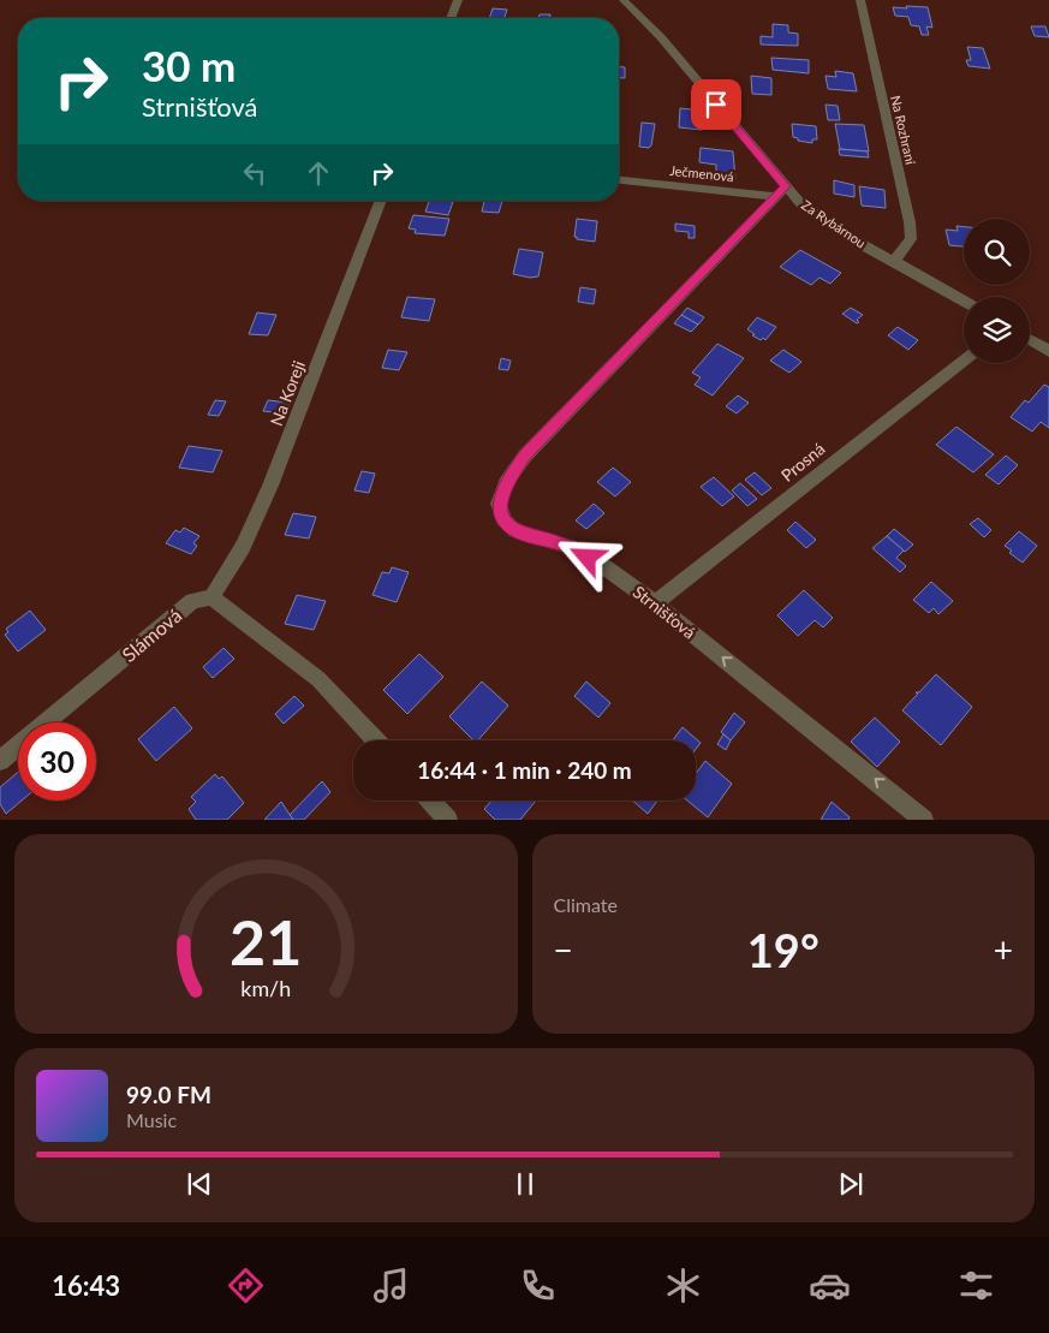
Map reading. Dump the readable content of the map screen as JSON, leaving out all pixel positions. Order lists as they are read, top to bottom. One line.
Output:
{"streets":{"street":["Na Rozhraní","Ječmenová","Za Rybárnou","Na Koreji","Prosná","Strnišťová","Slámová"]},"crossings":[["Na Rozhraní","Za Rybárnou"],["Ječmenová","Za Rybárnou"],["Ječmenová","Strnišťová"],["Za Rybárnou","Strnišťová"],["Na Koreji","Slámová"],["Prosná","Strnišťová"]],"one_way":["Strnišťová"],"page":{"turn":["30 m","Strnišťová"],"limit":"30","trip":"16:44 · 1 min · 240 m","tile":"Climate","heat":["−","19°","+"],"song":["99.0 FM","Music"],"tabs":"16:43","gauge":["21","km/h"]}}
